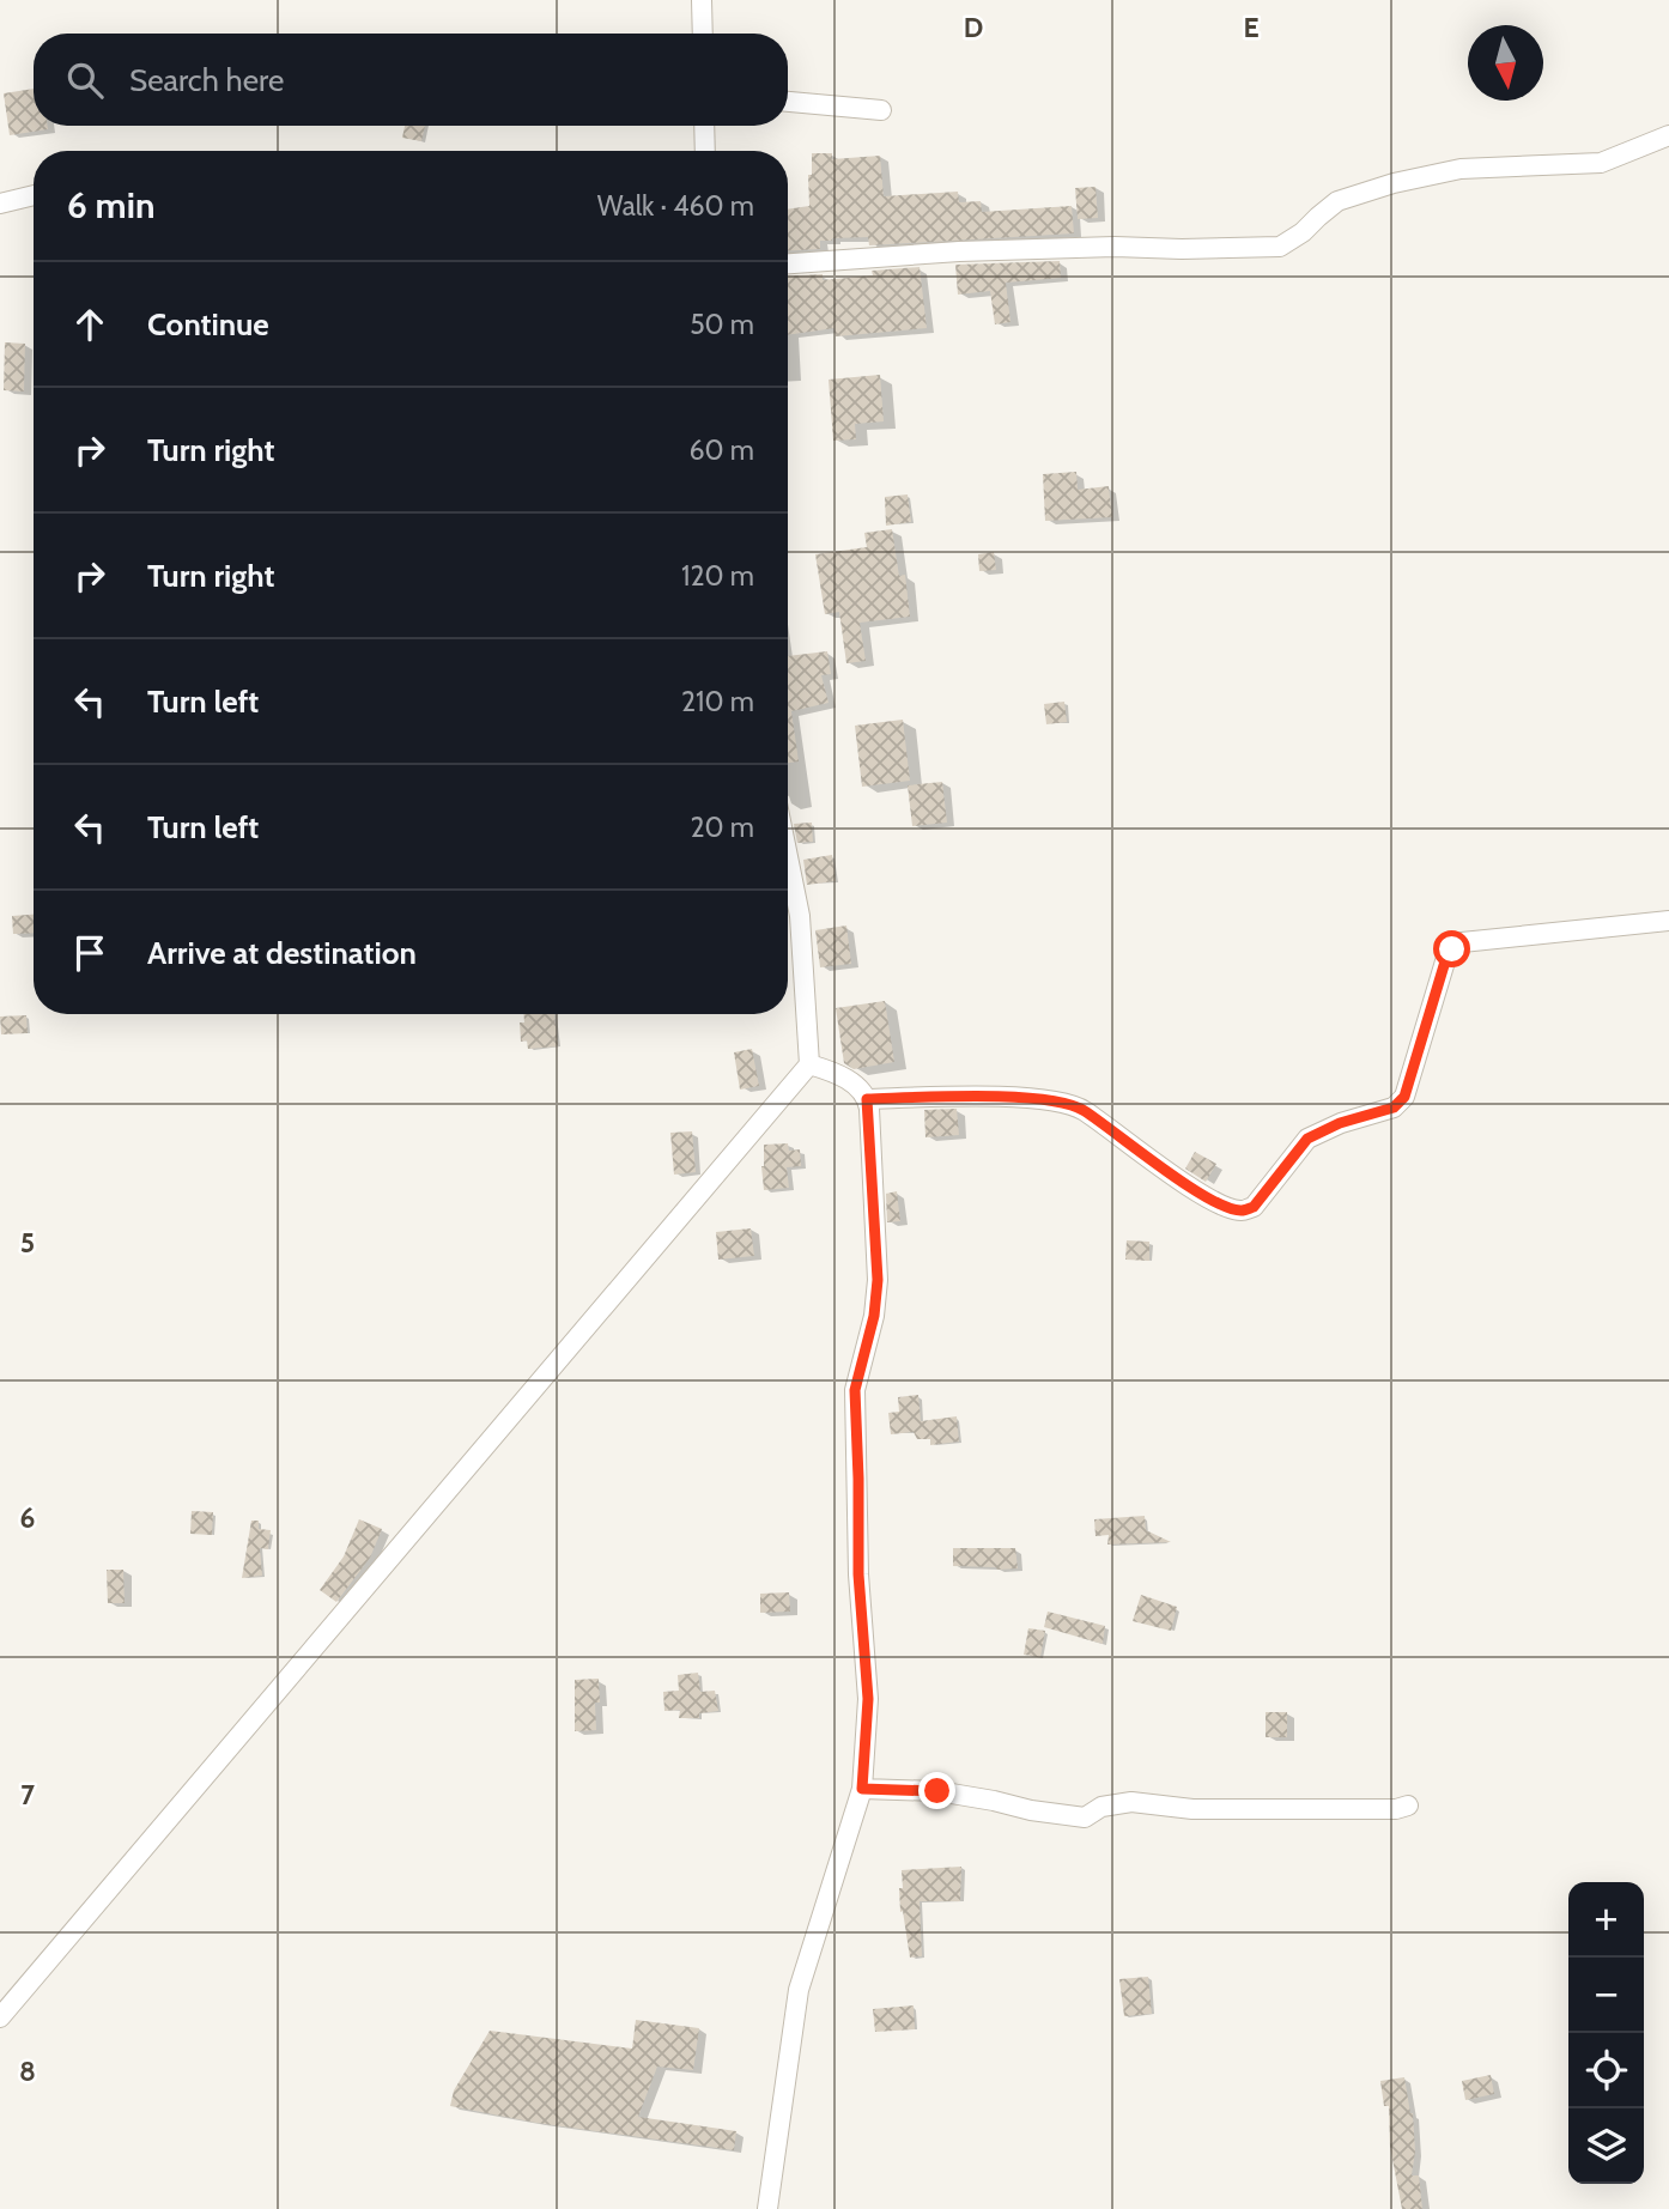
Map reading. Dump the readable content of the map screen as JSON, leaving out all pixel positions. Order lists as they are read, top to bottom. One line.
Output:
{"north":"bottom","page":{"search":"Search here","heading":["6 min","Walk · 460 m"],"list":[["Continue","50 m"],["Turn right","60 m"],["Turn right","120 m"],["Turn left","210 m"],["Turn left","20 m"],"Arrive at destination"],"map_buttons":["+","−"]},"grid":{"columns":["D","E"],"rows":["5","6","7","8"]}}
